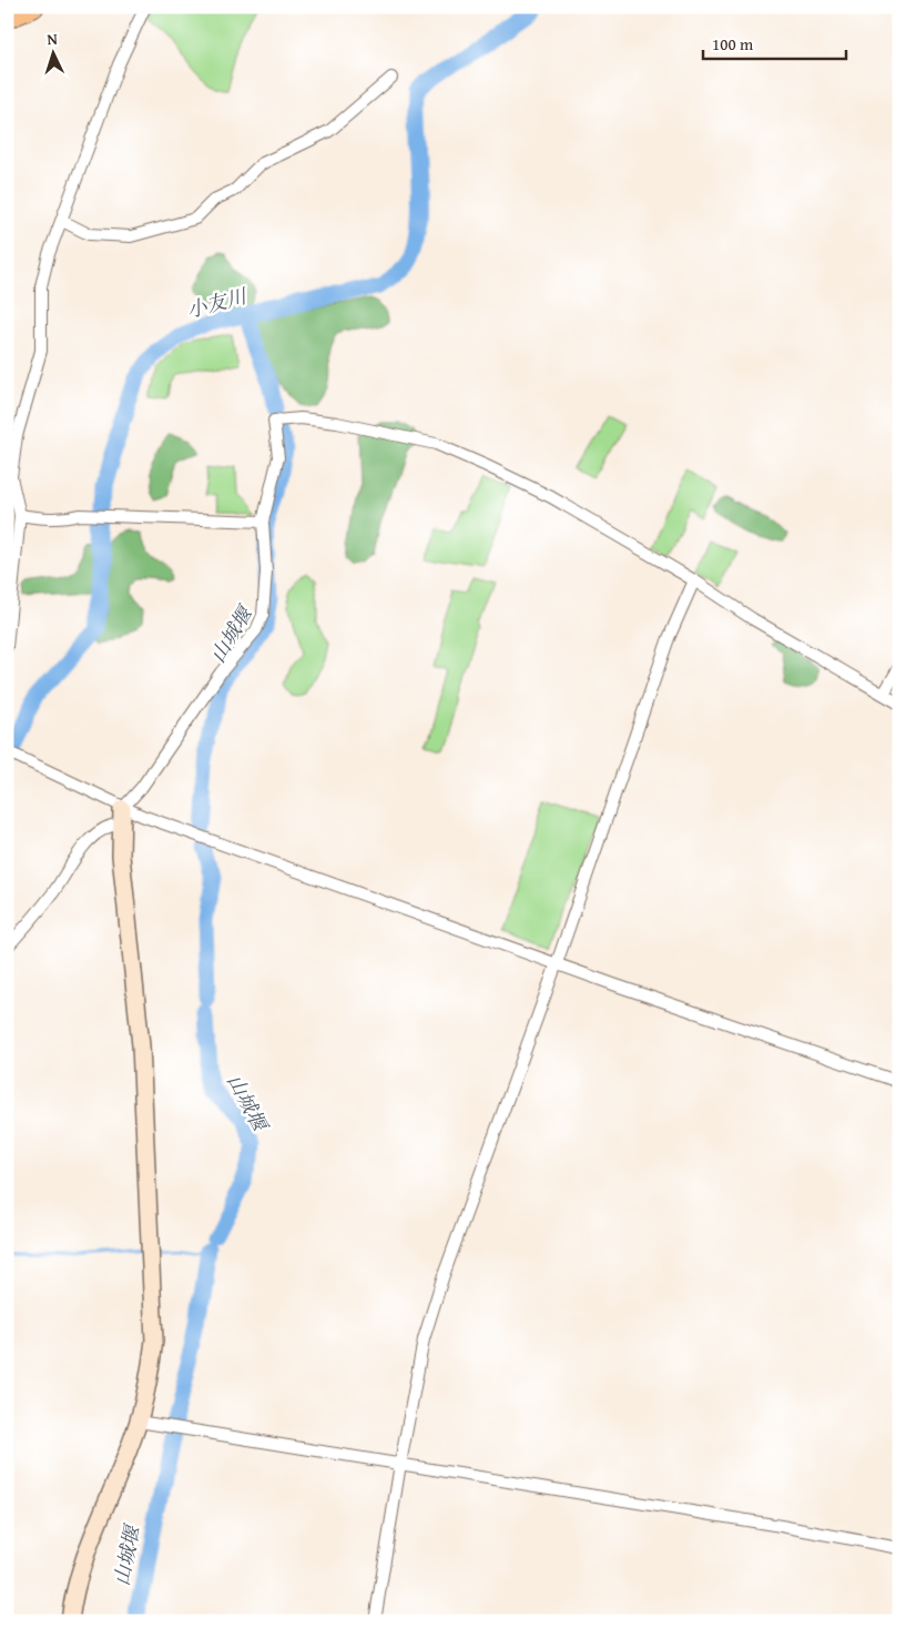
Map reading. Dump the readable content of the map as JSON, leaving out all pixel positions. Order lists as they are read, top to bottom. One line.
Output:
{"water":["小友川","山城堰"],"scale_bar":"100 m","north":"top"}
